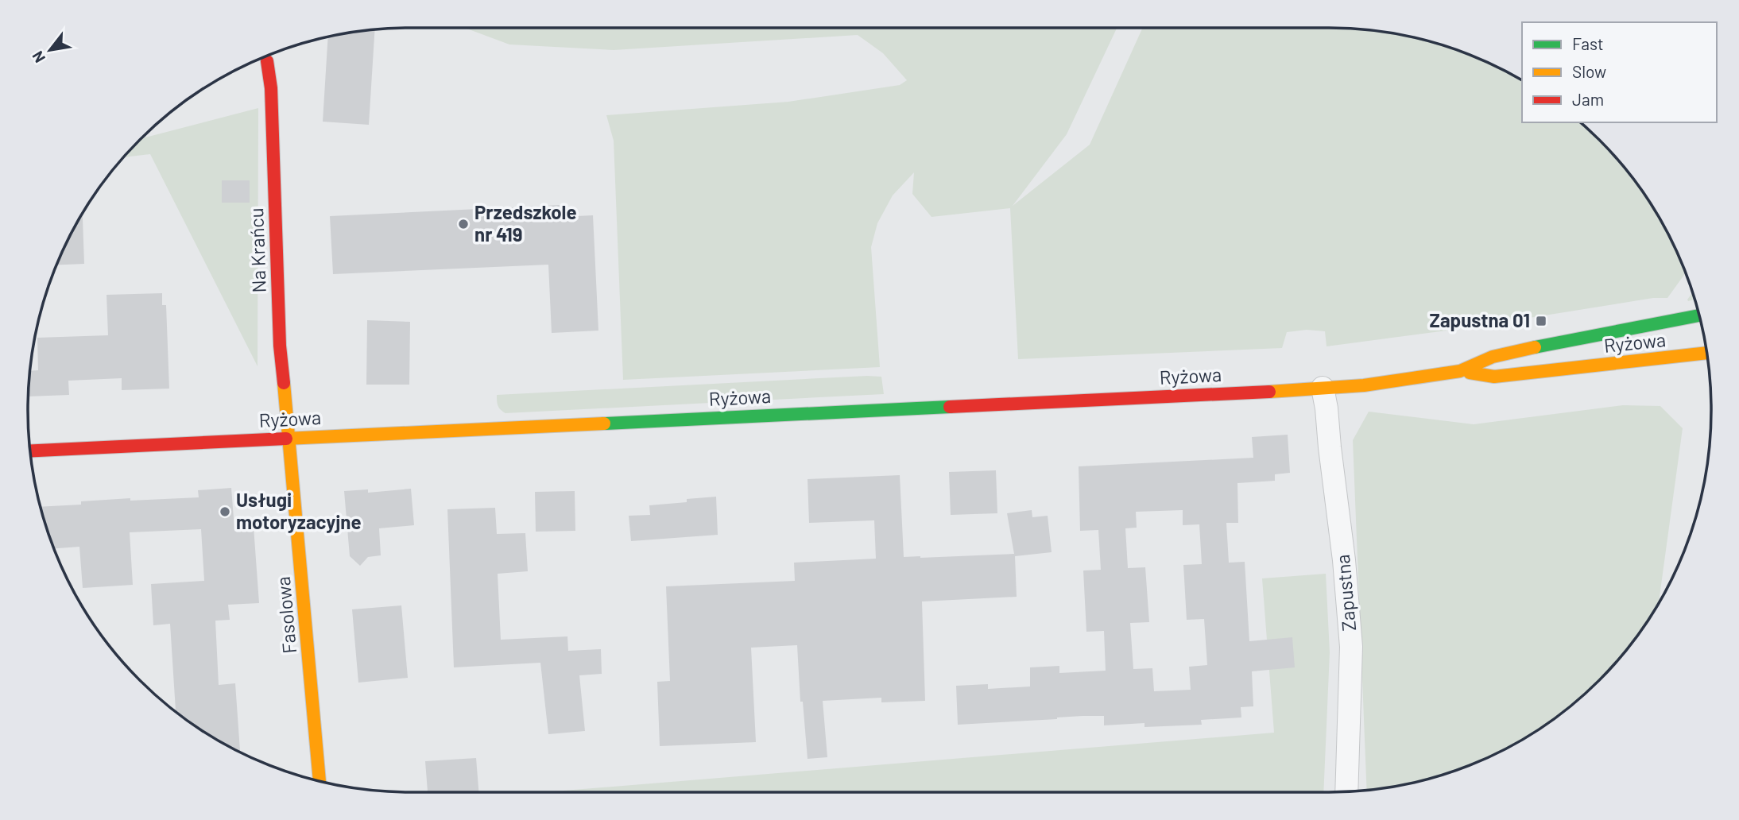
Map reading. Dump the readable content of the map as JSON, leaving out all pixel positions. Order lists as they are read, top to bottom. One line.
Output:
{"streets":{"street":["Na Krańcu","Ryżowa","Zapustna","Fasolowa"]},"crossings":[["Na Krańcu","Ryżowa"],["Na Krańcu","Fasolowa"],["Ryżowa","Zapustna"],["Ryżowa","Fasolowa"]],"places":{"other":["Przedszkole nr 419","Usługi motoryzacyjne"],"transit":["Zapustna 01"]},"legend":["Fast","Slow","Jam"],"north":"bottom left"}
